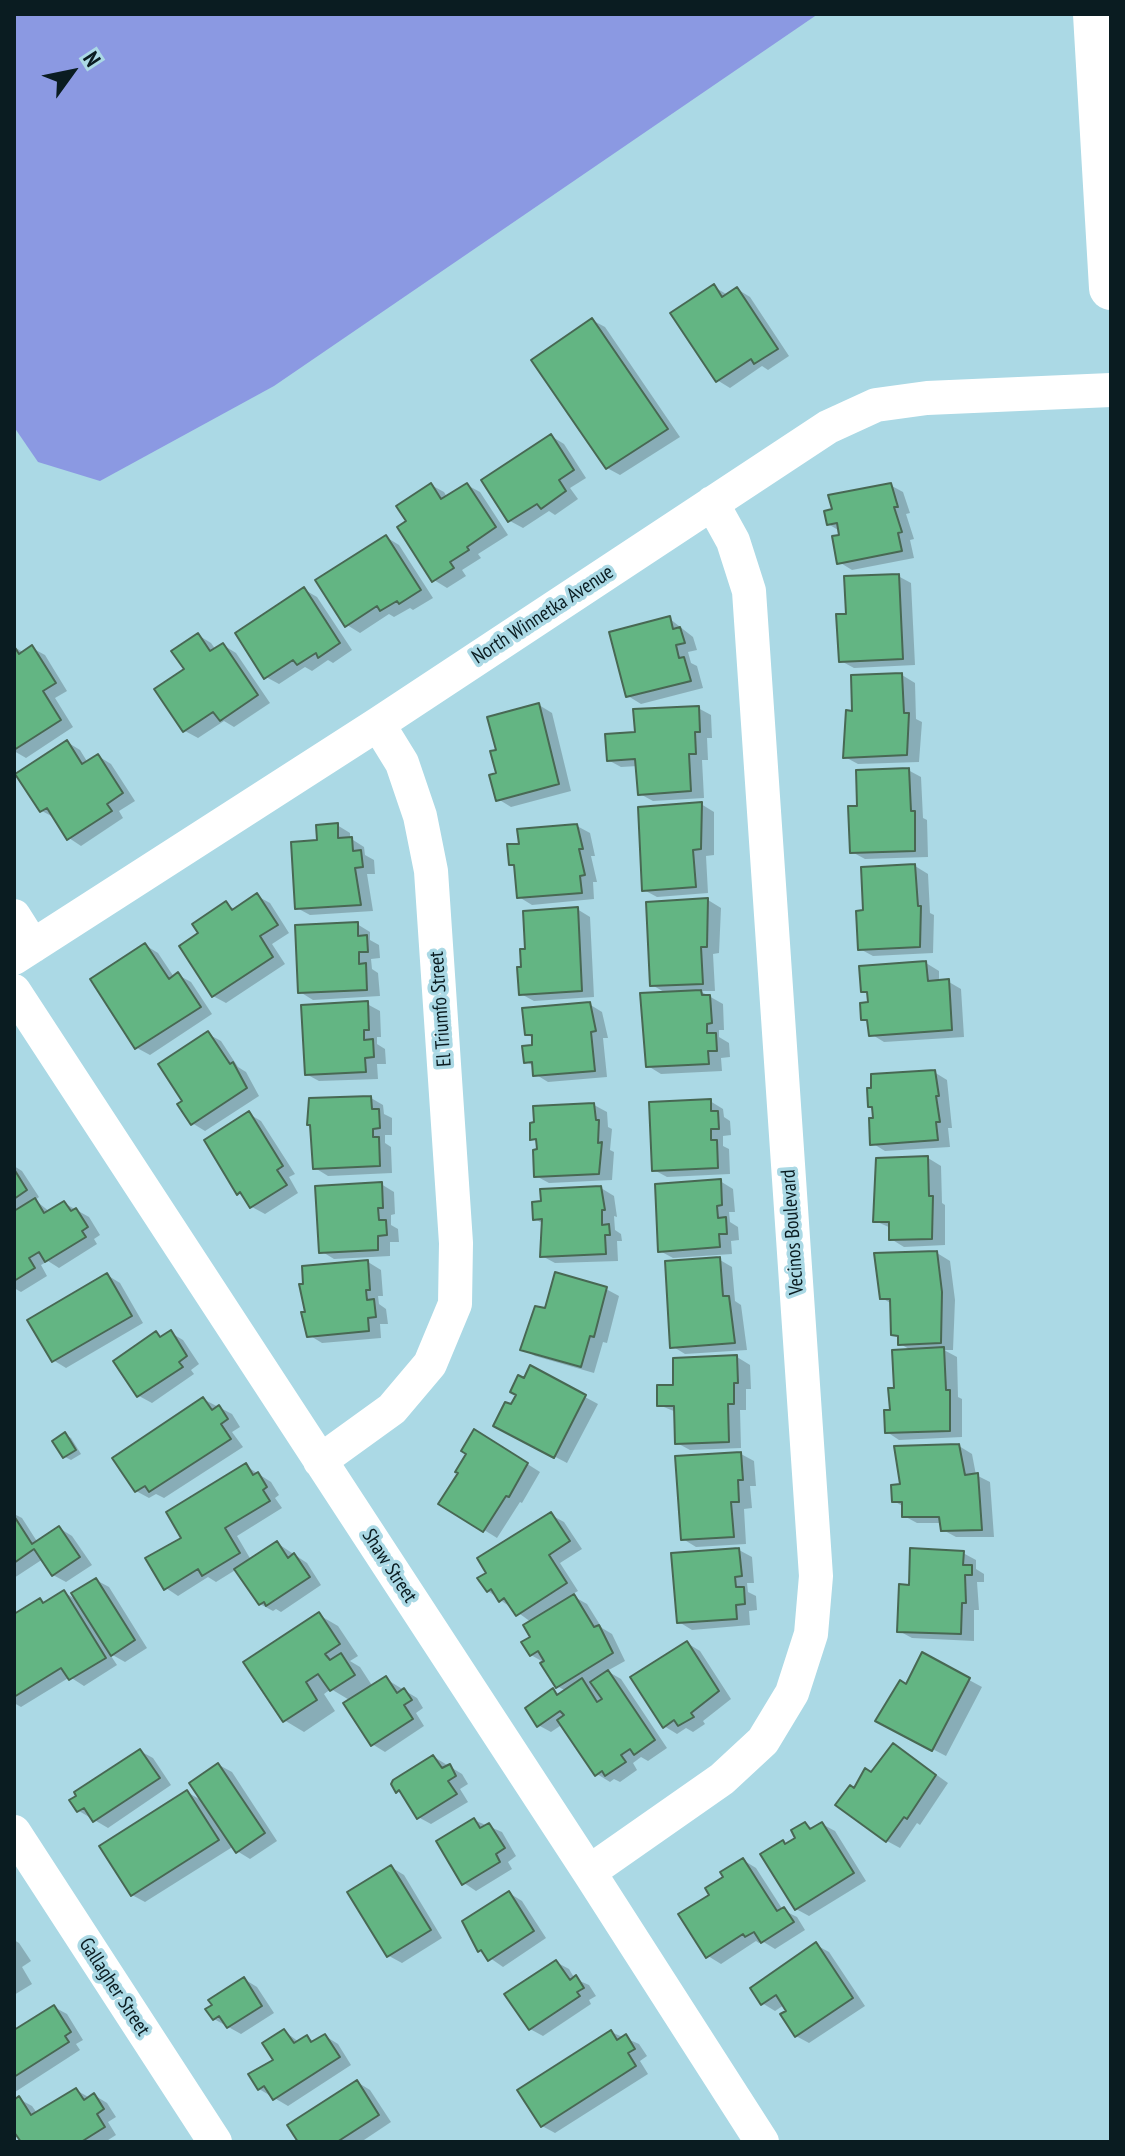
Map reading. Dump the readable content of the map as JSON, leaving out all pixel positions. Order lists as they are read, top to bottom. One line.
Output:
{"streets":{"street":["North Winnetka Avenue","El Triumfo Street","Vecinos Boulevard","Shaw Street","Gallagher Street"]},"crossings":[["North Winnetka Avenue","El Triumfo Street"],["North Winnetka Avenue","Vecinos Boulevard"],["El Triumfo Street","Shaw Street"],["Vecinos Boulevard","Shaw Street"]],"north":"top right"}
